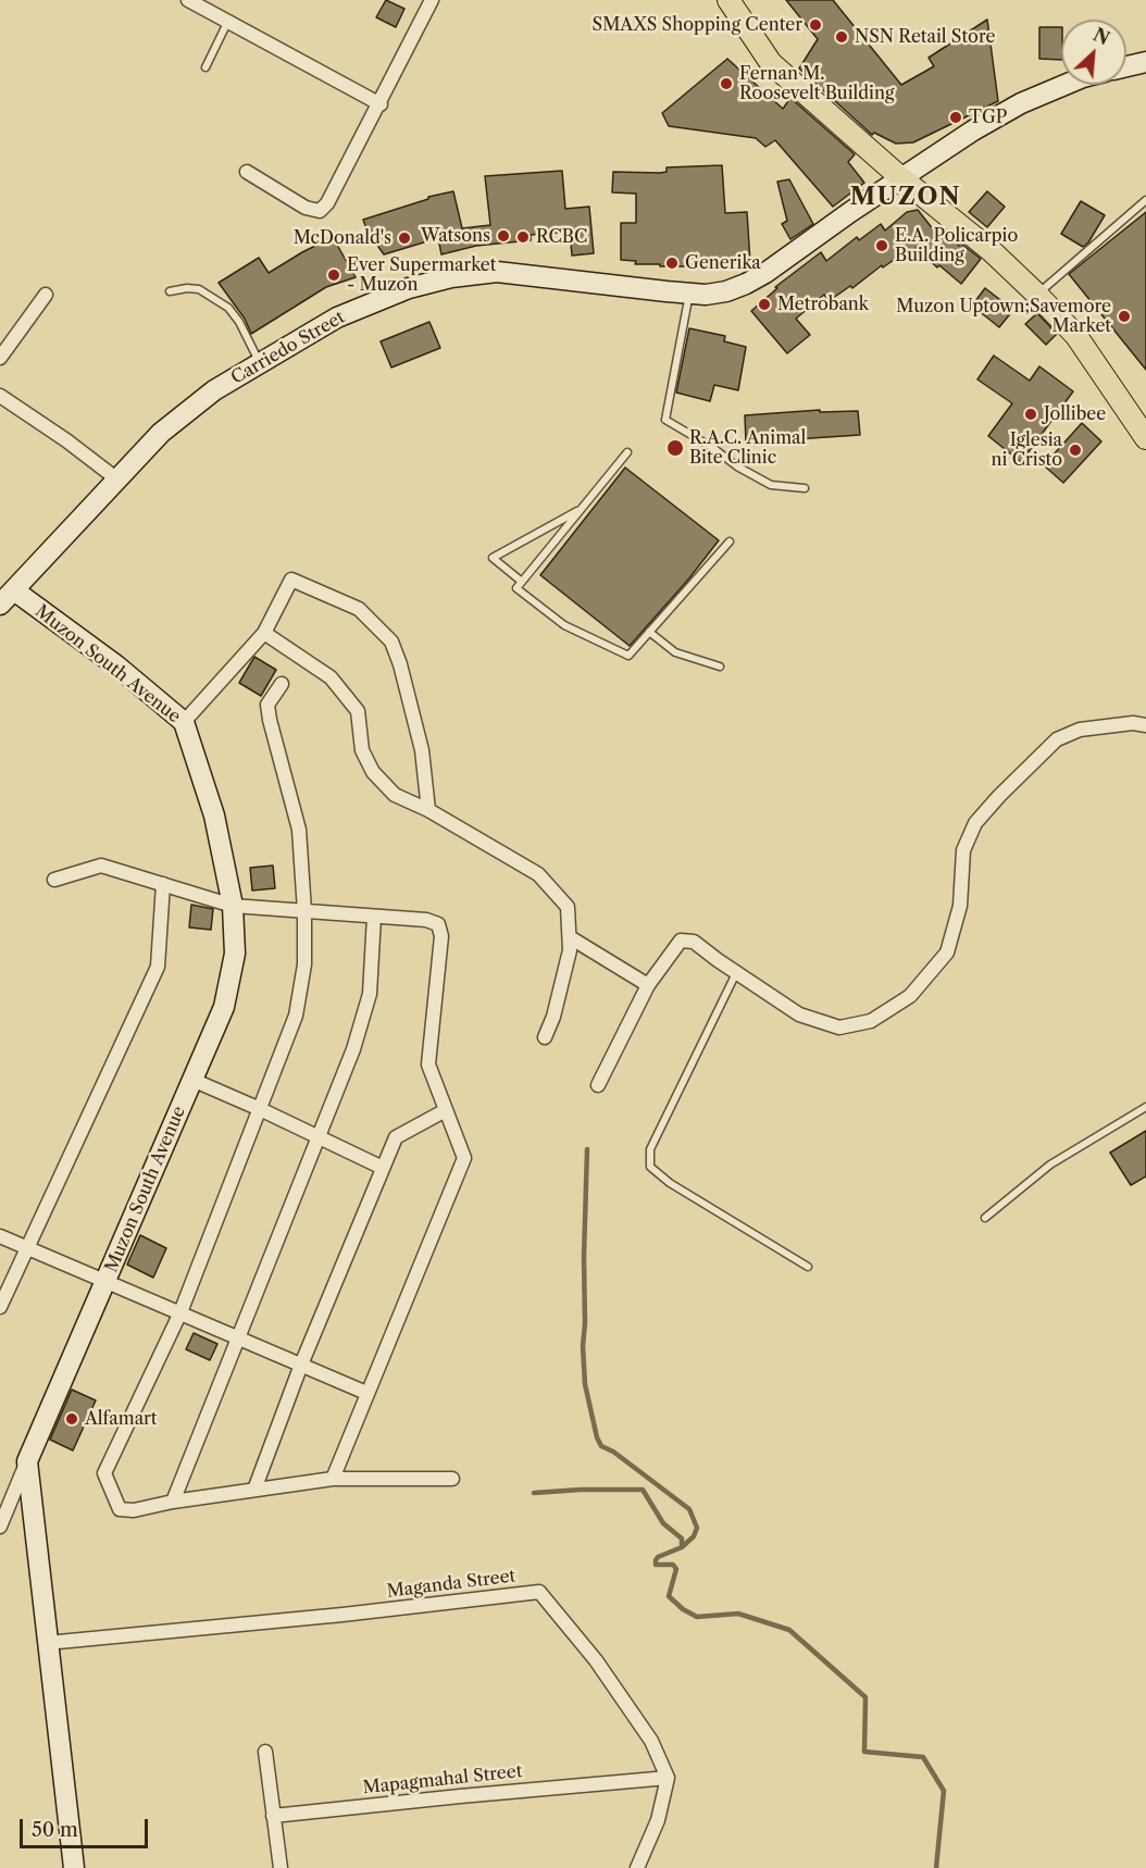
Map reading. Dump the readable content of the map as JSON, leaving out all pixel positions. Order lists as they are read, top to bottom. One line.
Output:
{"streets":{"street":["Carriedo Street","Muzon South Avenue","Maganda Street","Mapagmahal Street"]},"crossings":[["Carriedo Street","Muzon South Avenue"],["Muzon South Avenue","Maganda Street"],["Maganda Street","Mapagmahal Street"]],"districts":["MUZON"],"places":["SMAXS Shopping Center","NSN Retail Store","Fernan M. Roosevelt Building","TGP","Watsons","RCBC","McDonald's","E.A. Policarpio Building","Generika","Ever Supermarket - Muzon","Metrobank","Muzon Uptown;Savemore Market","Jollibee","R.A.C. Animal Bite Clinic","Iglesia ni Cristo","Alfamart"],"scale_bar":"50 m","north":"top right"}
